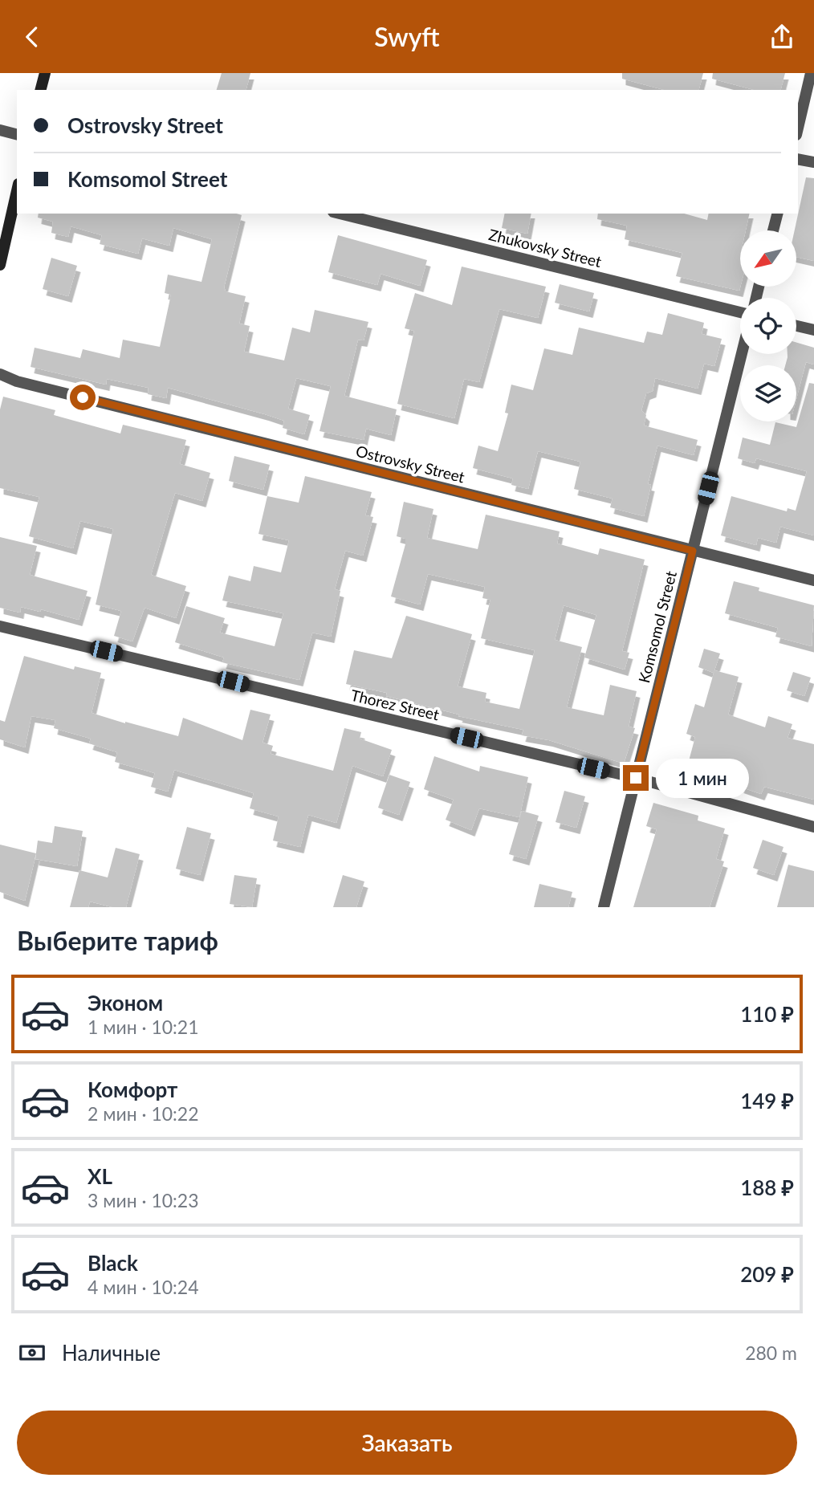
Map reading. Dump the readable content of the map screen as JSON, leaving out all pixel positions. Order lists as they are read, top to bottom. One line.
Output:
{"streets":{"street":["Zhukovsky Street","Ostrovsky Street","Komsomol Street","Thorez Street"]},"crossings":[["Ostrovsky Street","Komsomol Street"],["Komsomol Street","Thorez Street"]],"north":"bottom left","page":{"header":"Swyft","banner":["Ostrovsky Street","Komsomol Street"],"bubble":"1 мин","heading":"Выберите тариф","list":[{"name":"Эконом","note":"1 мин · 10:21","value":"110 ₽"},{"name":"Комфорт","note":"2 мин · 10:22","value":"149 ₽"},{"name":"XL","note":"3 мин · 10:23","value":"188 ₽"},{"name":"Black","note":"4 мин · 10:24","value":"209 ₽"}],"pay":["Наличные","280 m"],"buttons":"Заказать"}}
